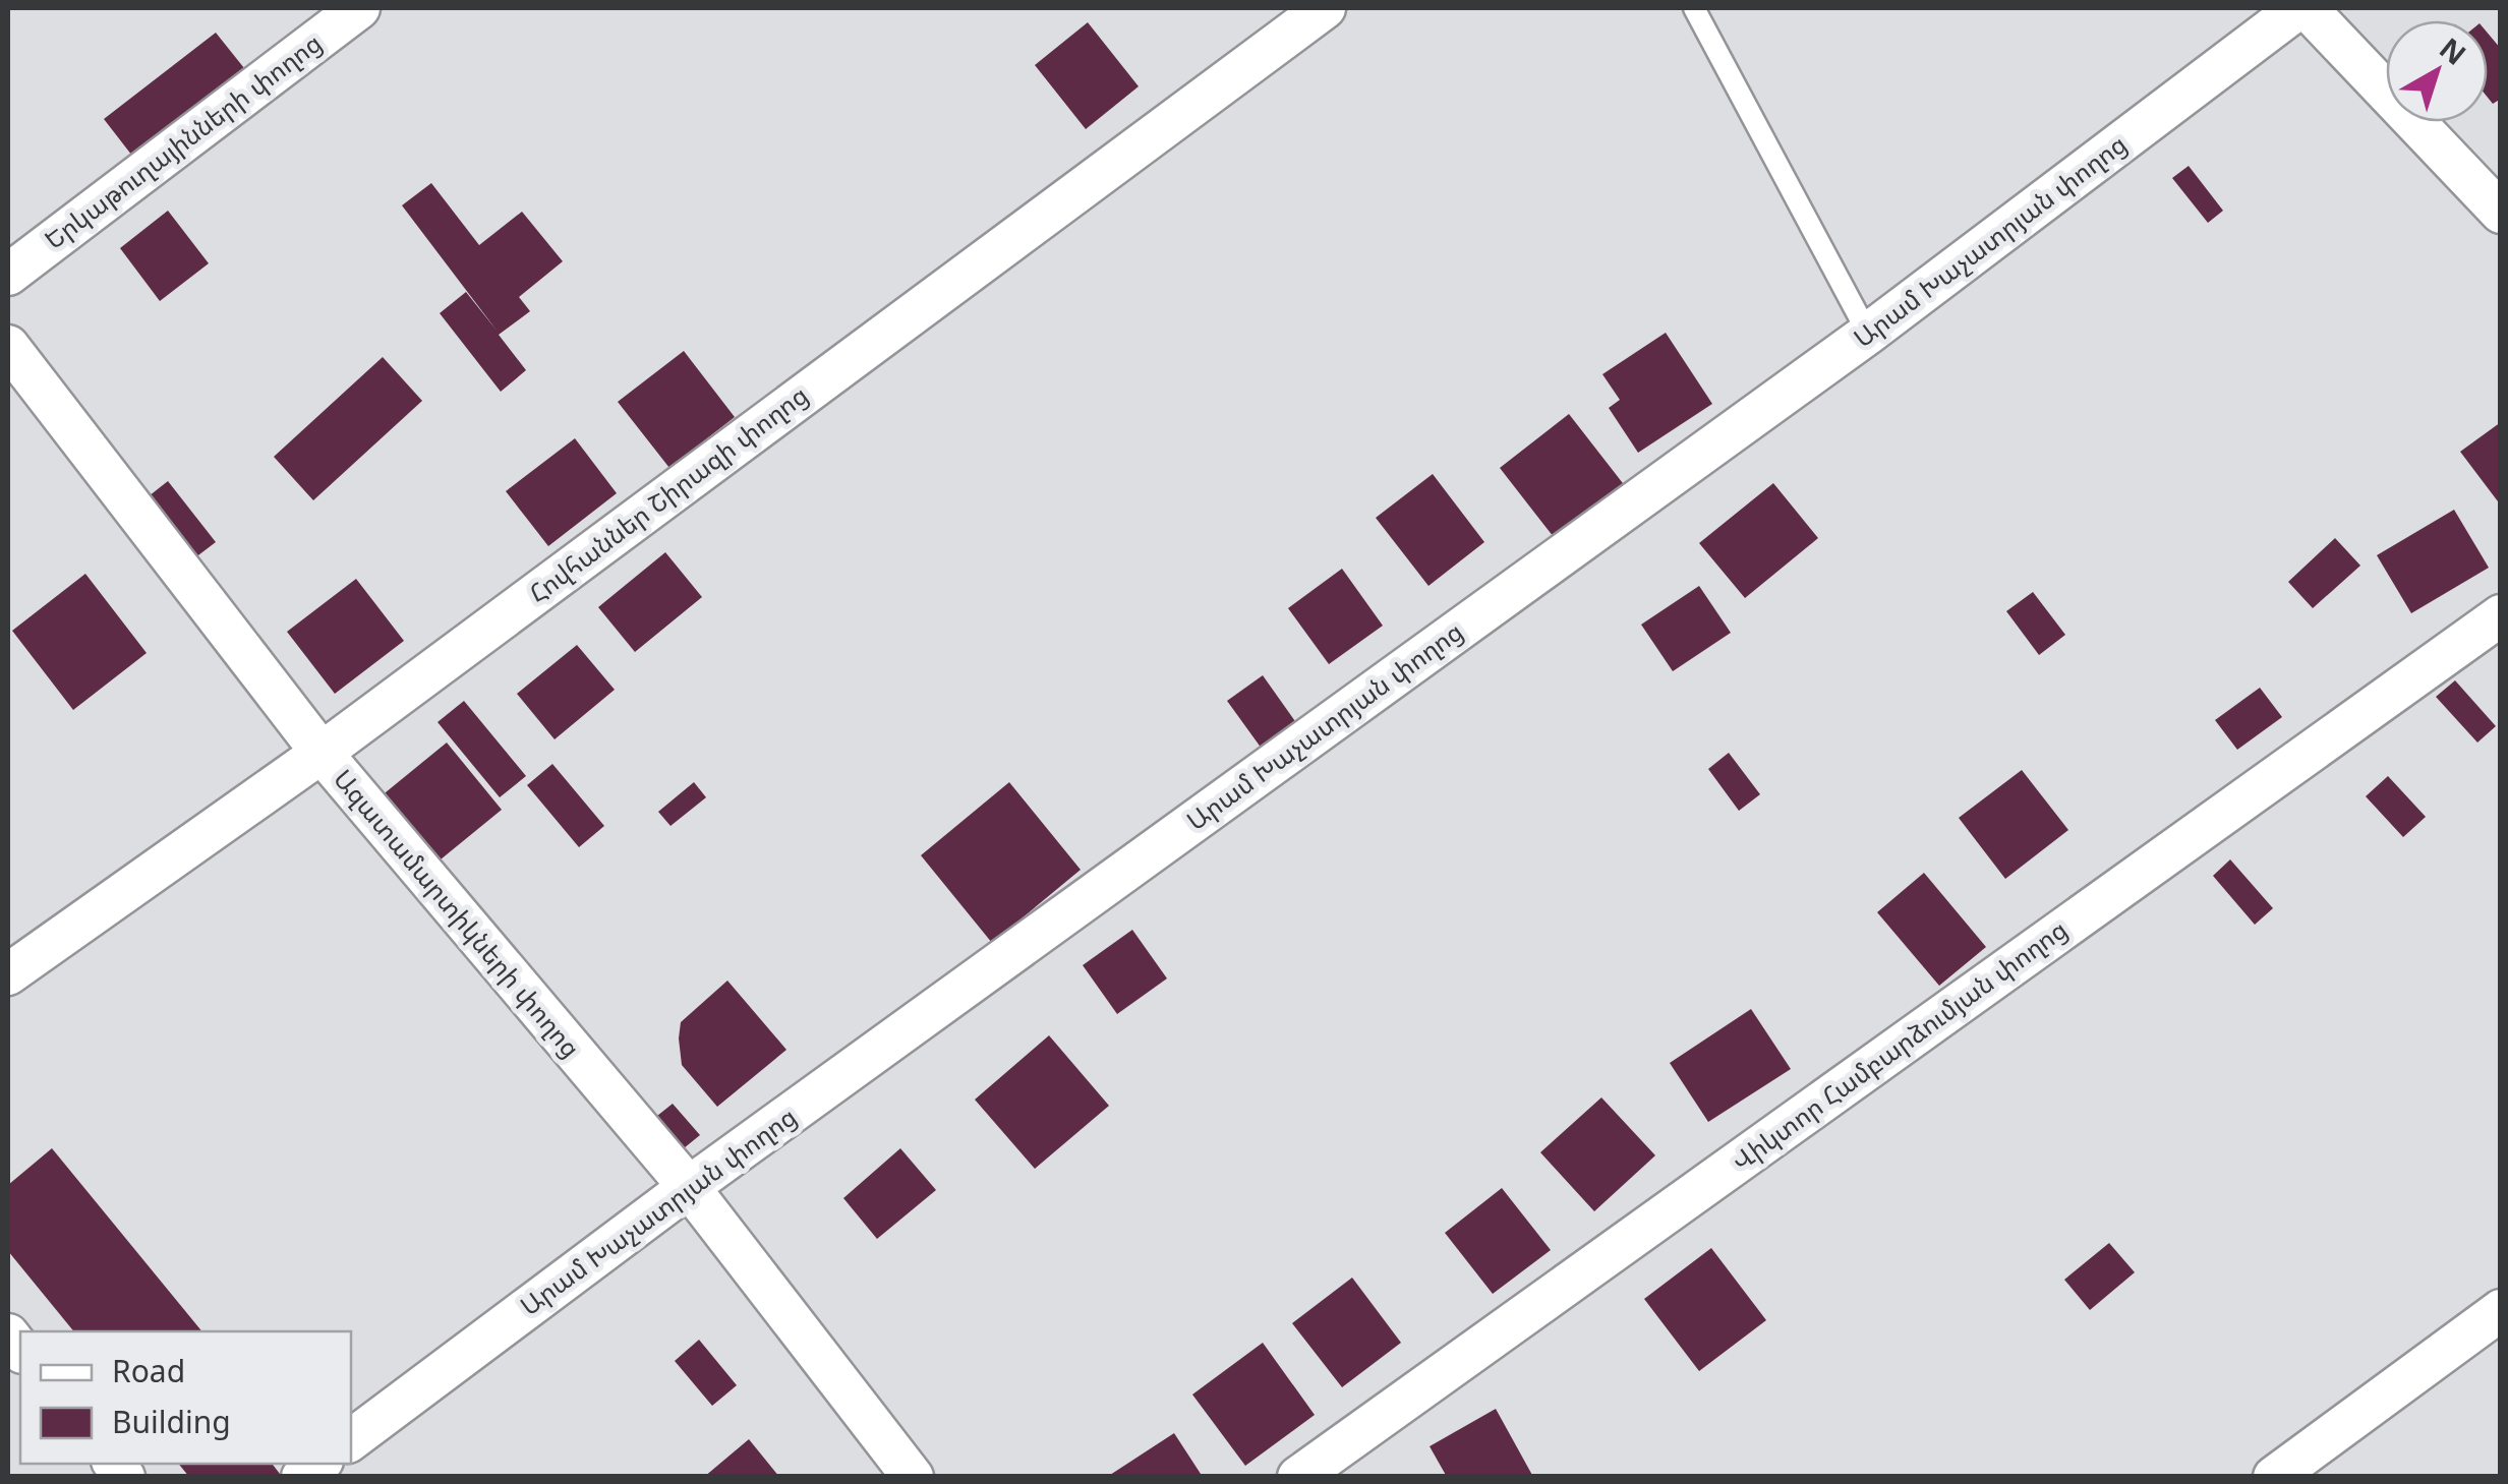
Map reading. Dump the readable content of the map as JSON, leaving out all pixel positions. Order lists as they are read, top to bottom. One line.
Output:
{"streets":{"street":["Երկաթուղայինների փողոց","Արամ Խաչատրյան փողոց","Հովհաններ Շիրազի փողոց","Ազատամարտիկների փողոց","Վիկտոր Համբարձումյան փողոց"]},"crossings":[["Արամ Խաչատրյան փողոց","Ազատամարտիկների փողոց"],["Հովհաններ Շիրազի փողոց","Ազատամարտիկների փողոց"]],"legend":["Road","Building"],"north":"top right"}
